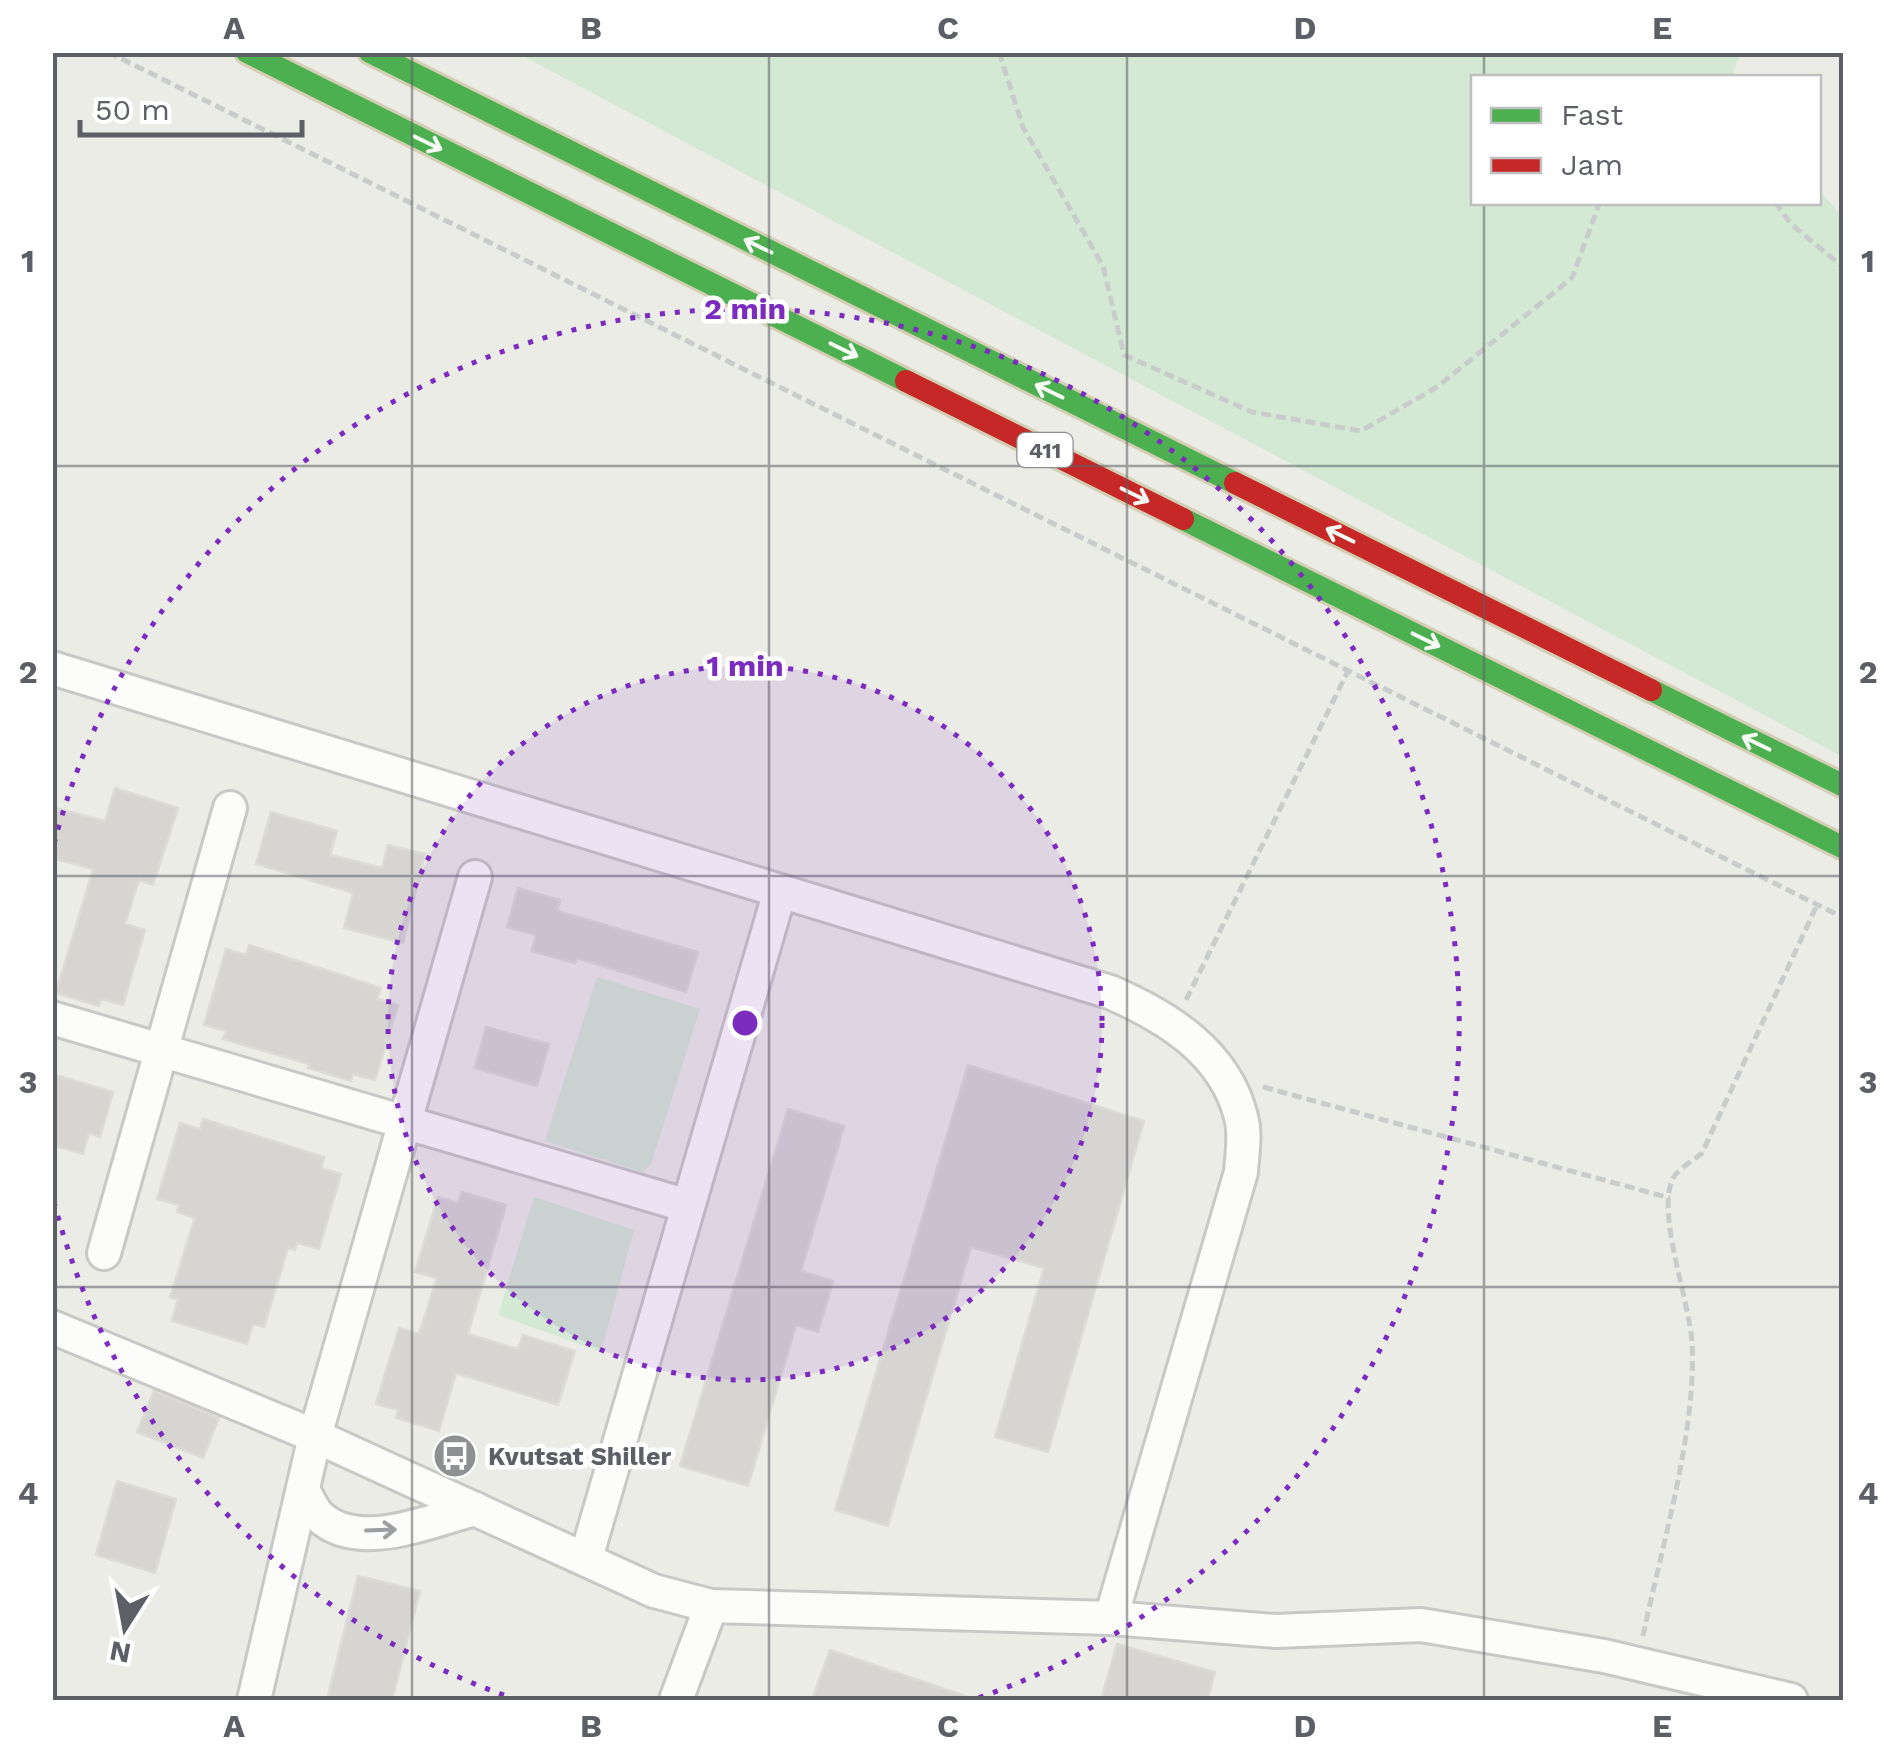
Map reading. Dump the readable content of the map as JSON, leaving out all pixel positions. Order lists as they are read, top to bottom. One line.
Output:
{"streets":{"main road":["411"]},"places":{"bus stop":["Kvutsat Shiller"]},"legend":["Fast","Jam"],"scale_bar":"50 m","north":"bottom","grid":{"columns":["A","B","C","D","E"],"rows":["1","2","3","4"]},"rings":["2 min","1 min"]}
